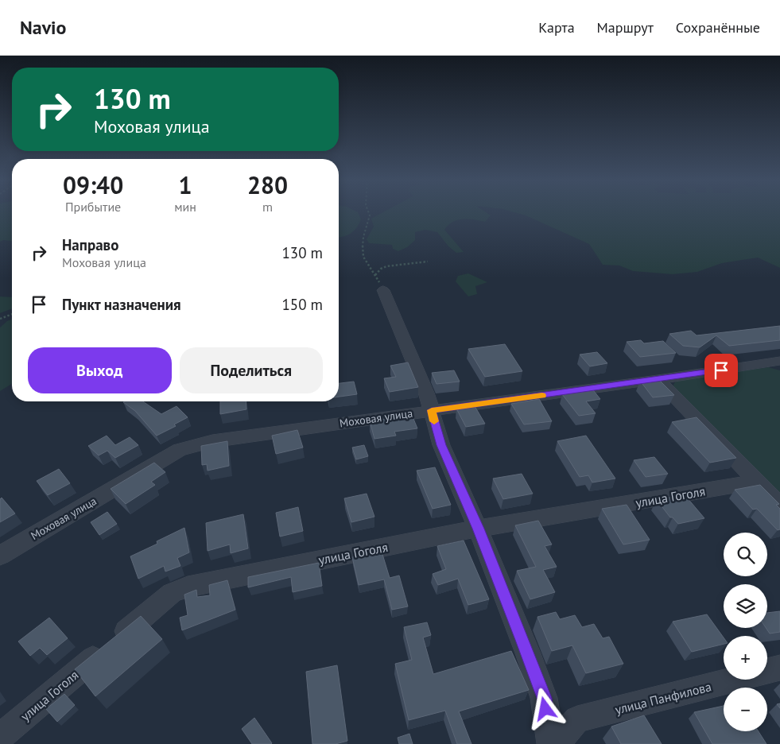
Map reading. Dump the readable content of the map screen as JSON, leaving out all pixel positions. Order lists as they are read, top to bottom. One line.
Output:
{"streets":{"street":["Моховая улица","улица Гоголя","улица Панфилова"]},"page":{"header":"Navio","nav":["Карта","Маршрут","Сохранённые"],"turn":["130 m","Моховая улица"],"eta":["09:40","Прибытие","1","мин","280","m"],"list":[{"name":"Направо","note":"Моховая улица","value":"130 m"},{"name":"Пункт назначения","value":"150 m"}],"buttons":["Выход","Поделиться"],"map_buttons":["+","−"]}}
